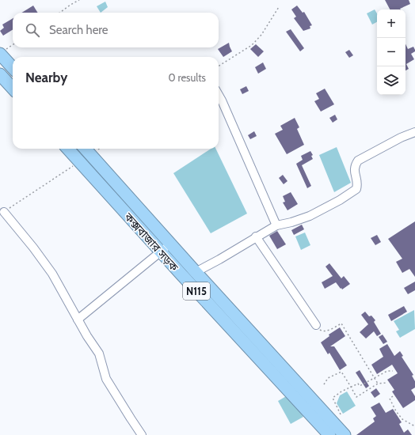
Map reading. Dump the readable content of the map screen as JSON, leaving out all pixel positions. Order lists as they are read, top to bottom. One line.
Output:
{"streets":{"highway":["কক্সবাজার সড়ক","N115"]},"page":{"map_buttons":["+","−"],"search":"Search here","heading":["Nearby","0 results"]}}
